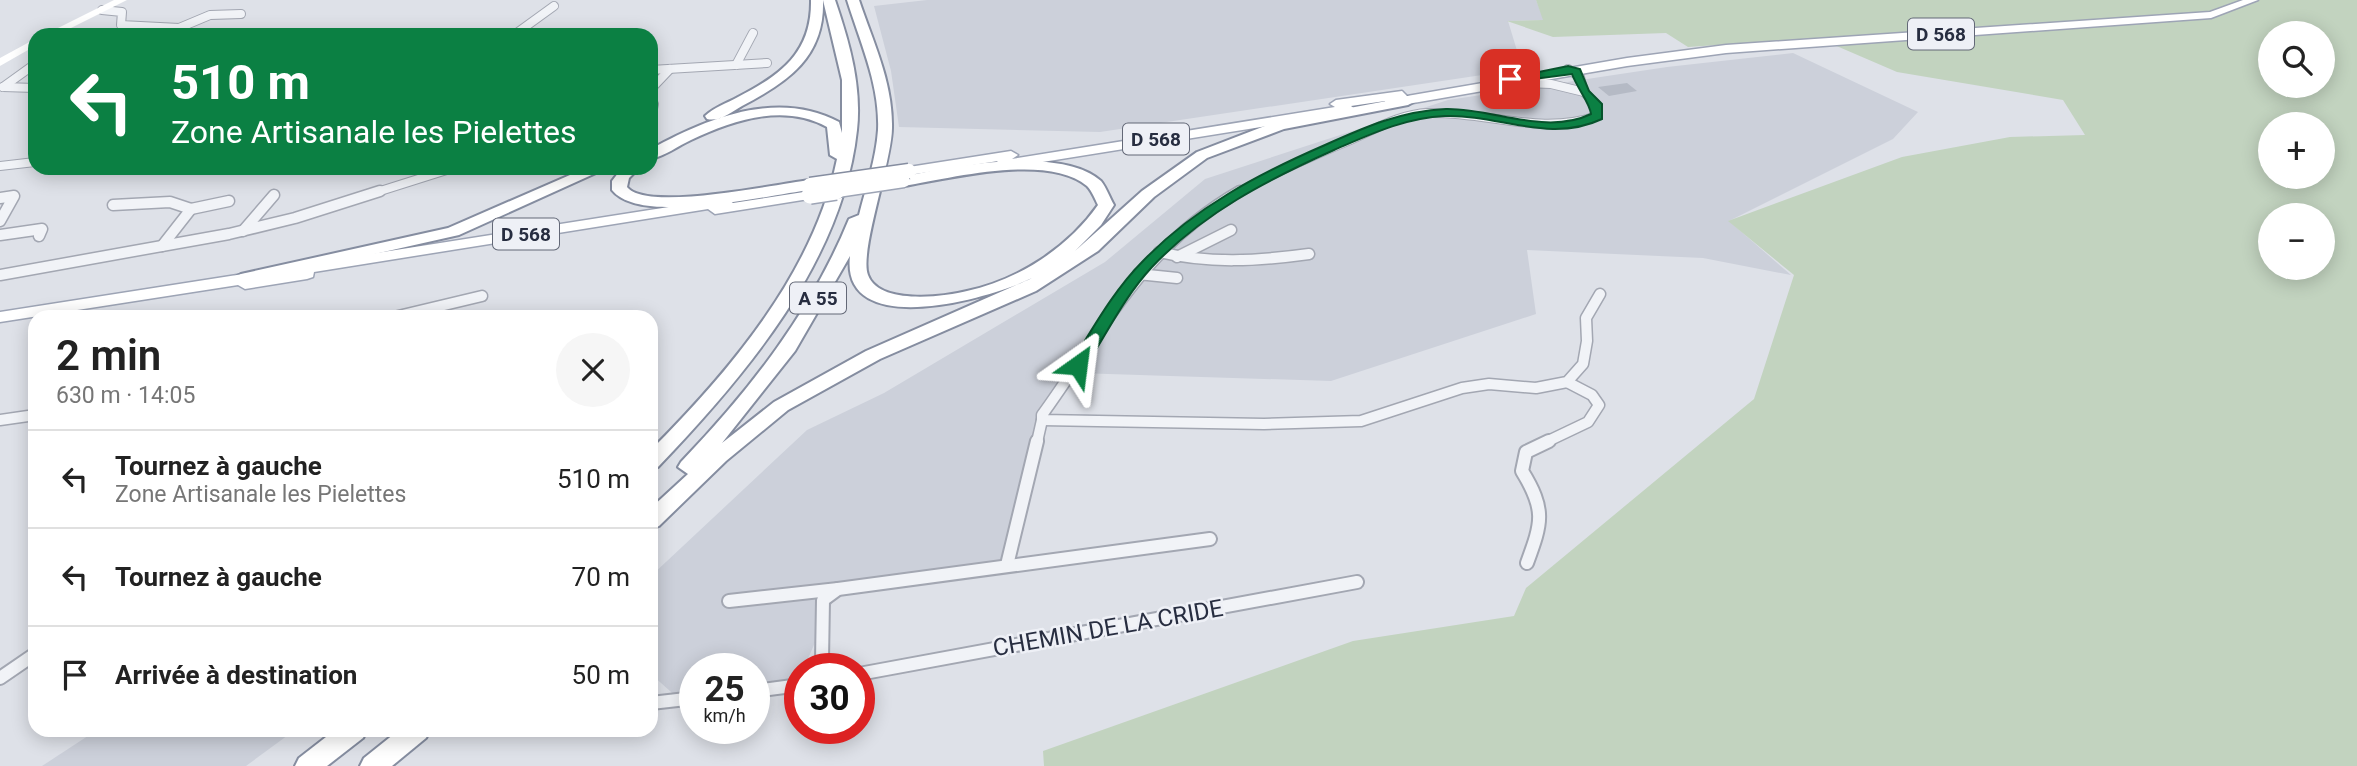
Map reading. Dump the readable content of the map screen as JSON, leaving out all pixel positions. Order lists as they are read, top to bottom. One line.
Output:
{"streets":{"highway":["A 55"],"main road":["D 568"],"street":["CHEMIN DE LA CRIDE"]},"page":{"map_buttons":["+","−"],"turn":["510 m","Zone Artisanale les Pielettes"],"heading":["2 min","630 m · 14:05"],"list":[{"name":"Tournez à gauche","note":"Zone Artisanale les Pielettes","value":"510 m"},{"name":"Tournez à gauche","value":"70 m"},{"name":"Arrivée à destination","value":"50 m"}],"speed":"25 km/h","limit":"30"}}
